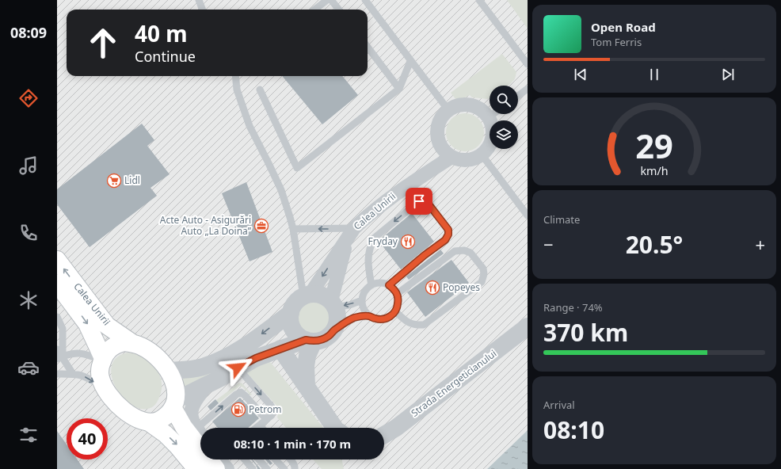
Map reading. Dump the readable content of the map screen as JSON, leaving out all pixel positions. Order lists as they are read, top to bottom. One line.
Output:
{"streets":{"main road":["Calea Unirii"],"street":["Strada Energeticianului"]},"places":{"supermarket":["Lidl"],"office":["Acte Auto - Asigurări Auto „La Doina”"],"restaurant":["Fryday","Popeyes"],"fuel station":["Petrom"]},"page":{"tabs":"08:09","turn":["40 m","Continue"],"song":["Open Road","Tom Ferris"],"tile":["Climate",["Range · 74%","370 km"],["Arrival","08:10"]],"heat":["−","20.5°","+"],"limit":"40","trip":"08:10 · 1 min · 170 m","gauge":["29","km/h"]}}
